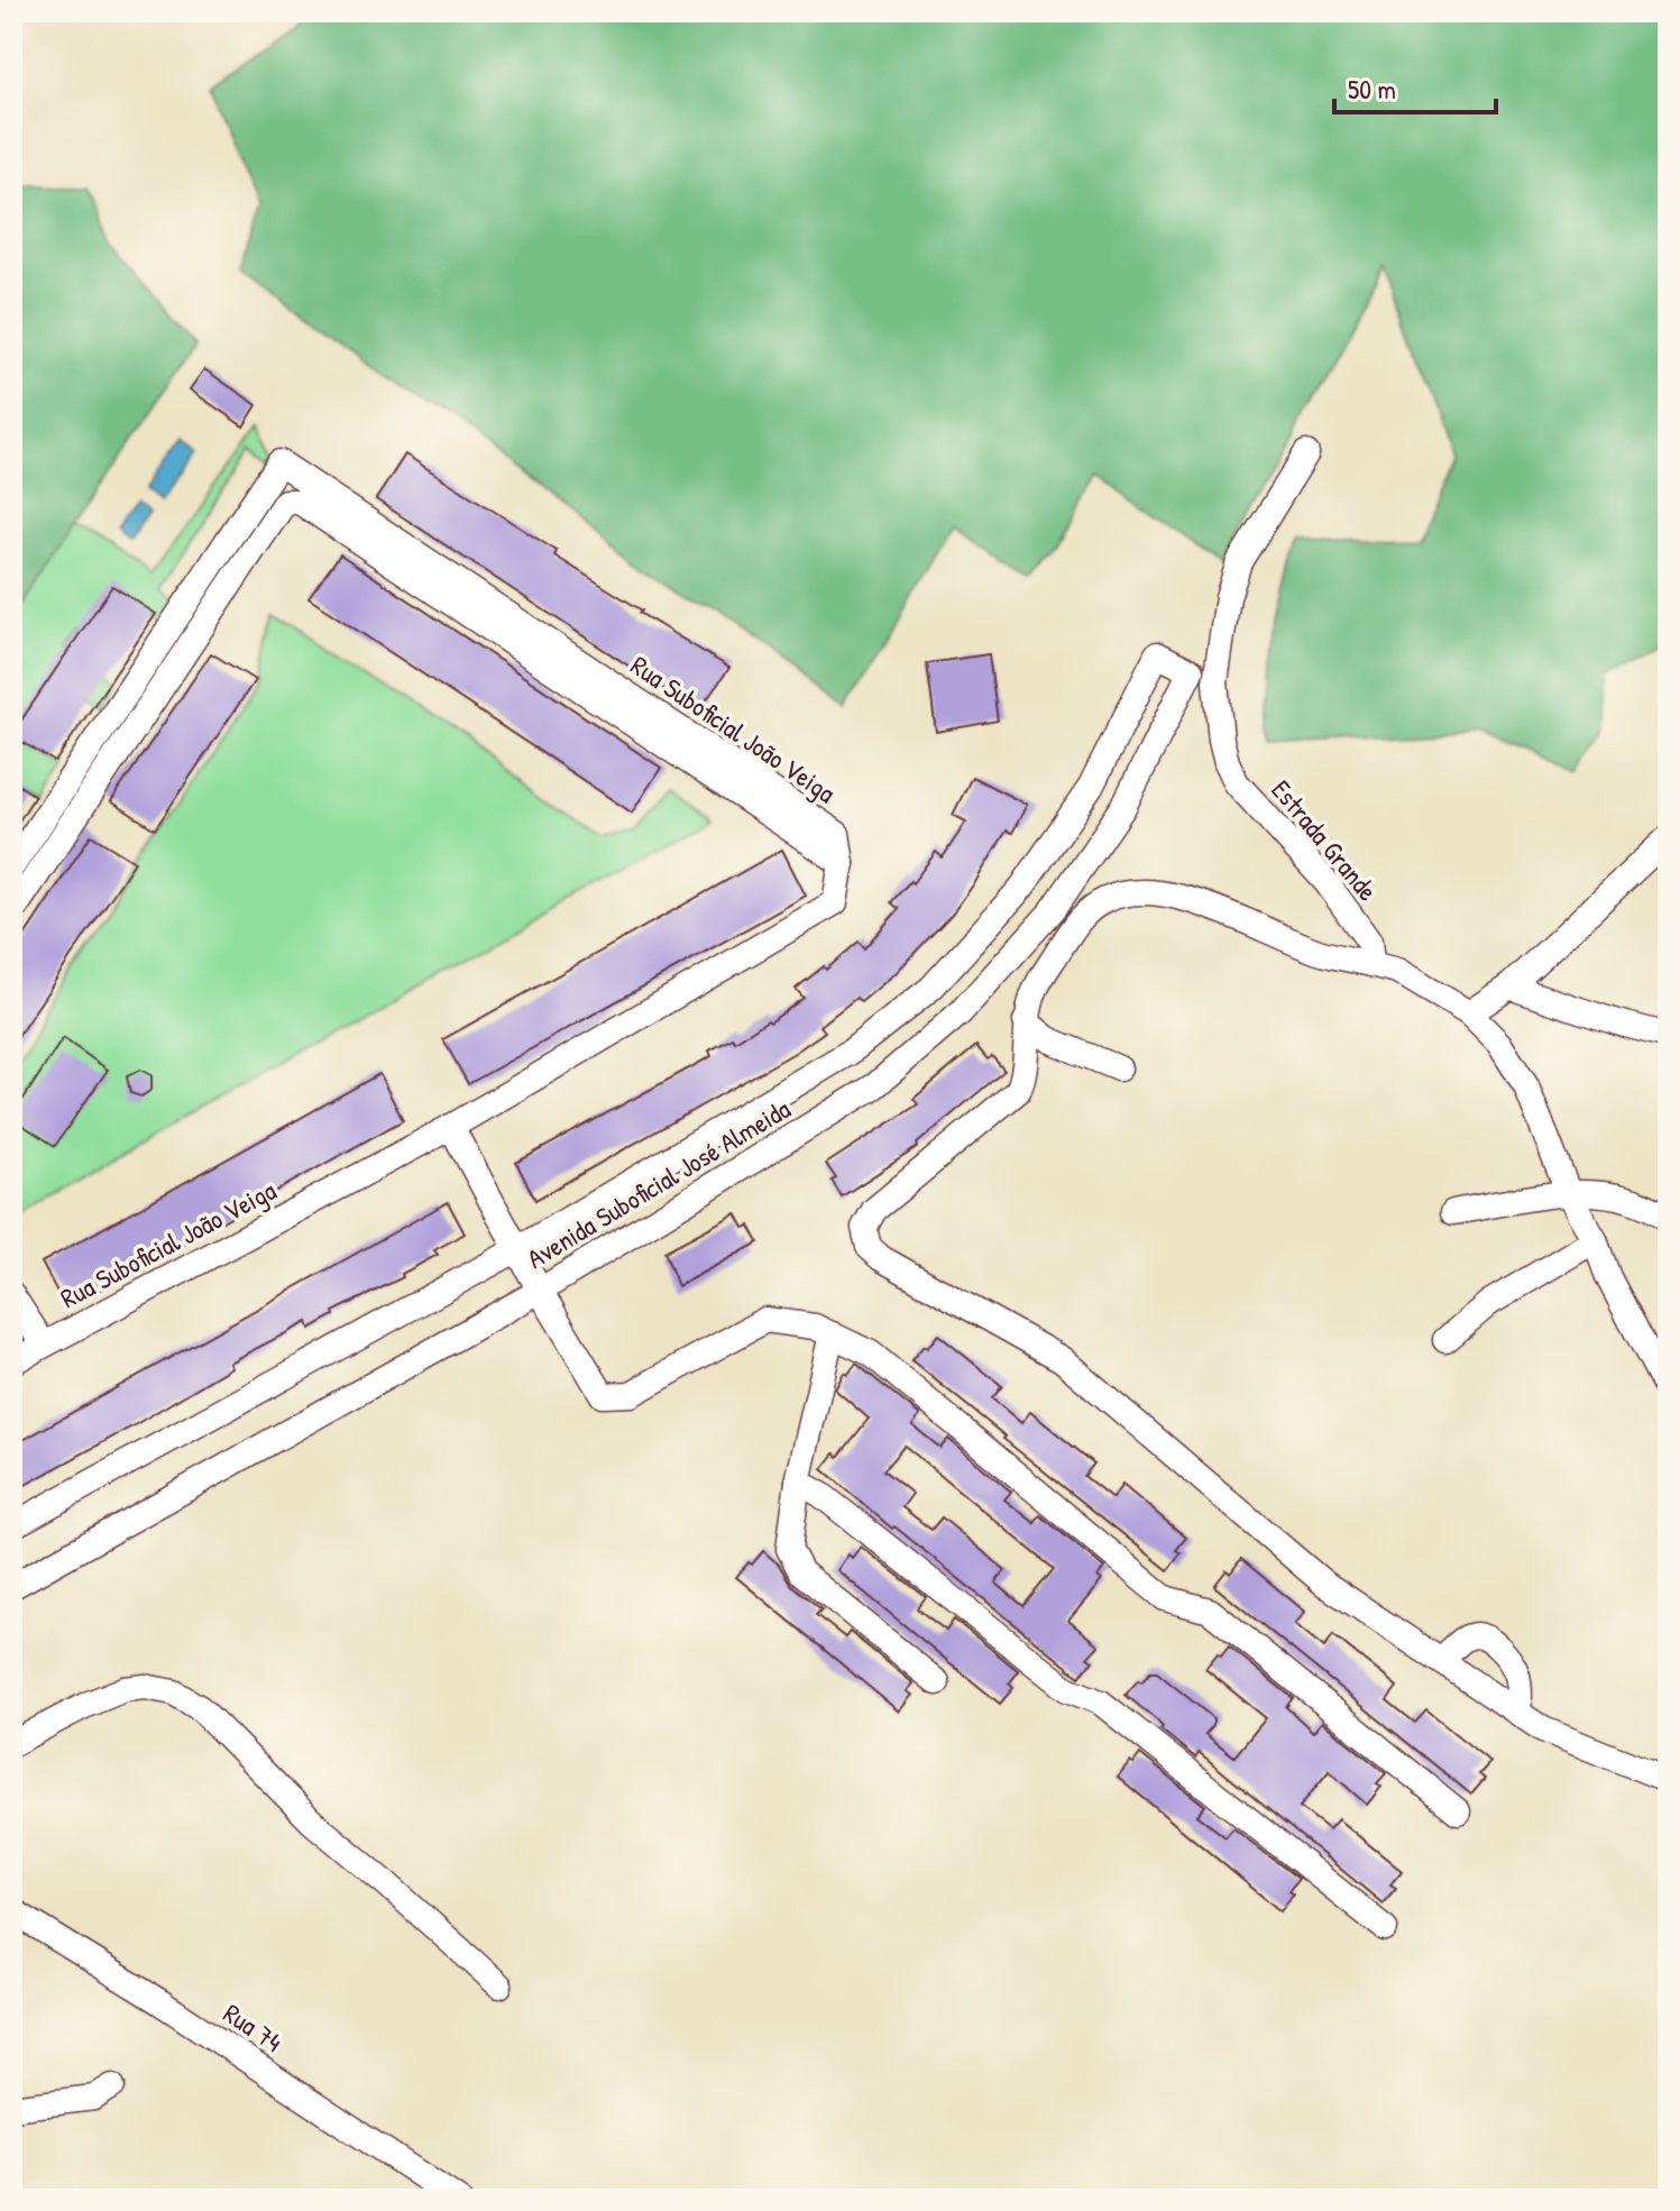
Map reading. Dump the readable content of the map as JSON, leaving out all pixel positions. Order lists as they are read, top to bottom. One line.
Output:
{"streets":{"street":["Rua Suboficial João Veiga","Estrada Grande","Avenida Suboficial José Almeida","Rua 74"]},"scale_bar":"50 m"}
